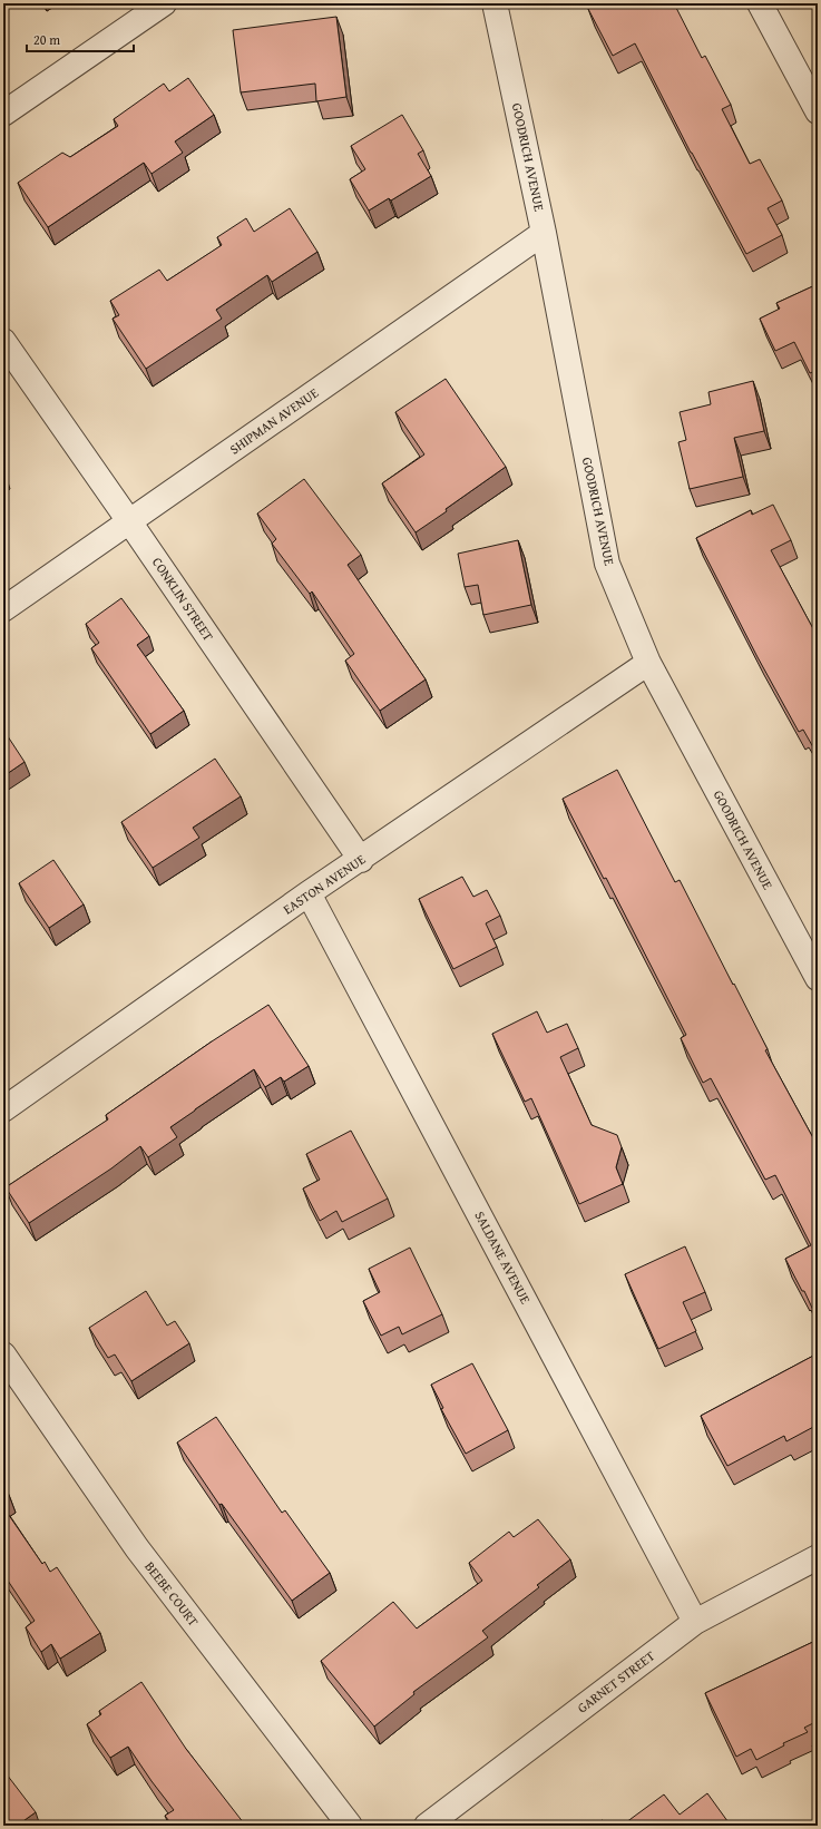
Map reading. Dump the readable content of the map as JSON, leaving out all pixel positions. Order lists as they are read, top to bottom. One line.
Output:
{"streets":{"street":["GOODRICH AVENUE","SHIPMAN AVENUE","CONKLIN STREET","EASTON AVENUE","SALDANE AVENUE","BEEBE COURT","GARNET STREET"]},"crossings":[["GOODRICH AVENUE","SHIPMAN AVENUE"],["GOODRICH AVENUE","EASTON AVENUE"],["SHIPMAN AVENUE","CONKLIN STREET"],["CONKLIN STREET","EASTON AVENUE"],["EASTON AVENUE","SALDANE AVENUE"],["SALDANE AVENUE","GARNET STREET"]],"scale_bar":"20 m"}
